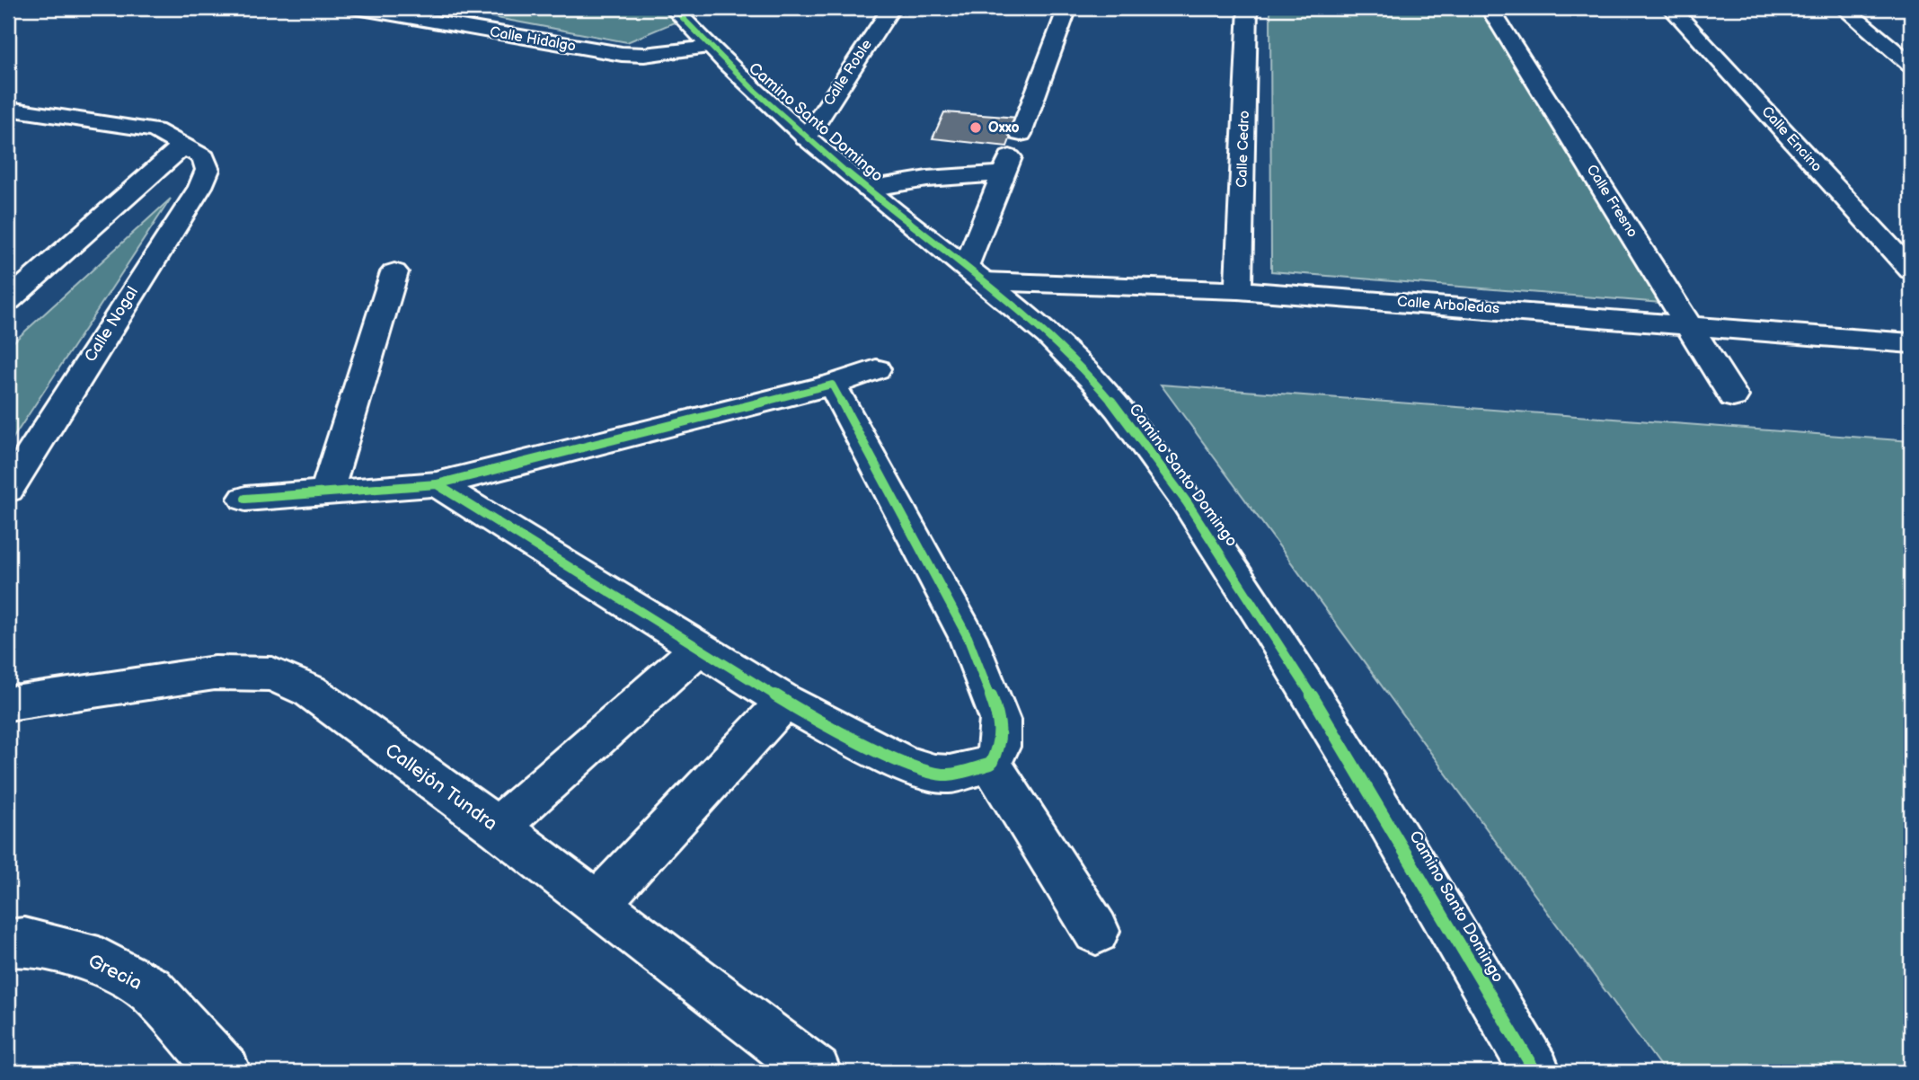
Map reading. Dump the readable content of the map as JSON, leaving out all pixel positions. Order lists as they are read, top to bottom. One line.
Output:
{"streets":{"street":["Calle Hidalgo","Calle Roble","Camino Santo Domingo","Calle Encino","Calle Cedro","Calle Fresno","Calle Arboledas","Calle Nogal","Callejón Tundra","Grecia"]},"crossings":[["Calle Hidalgo","Camino Santo Domingo"],["Calle Roble","Camino Santo Domingo"],["Camino Santo Domingo","Calle Arboledas"],["Calle Cedro","Calle Arboledas"],["Calle Fresno","Calle Arboledas"]],"places":["Oxxo"]}
